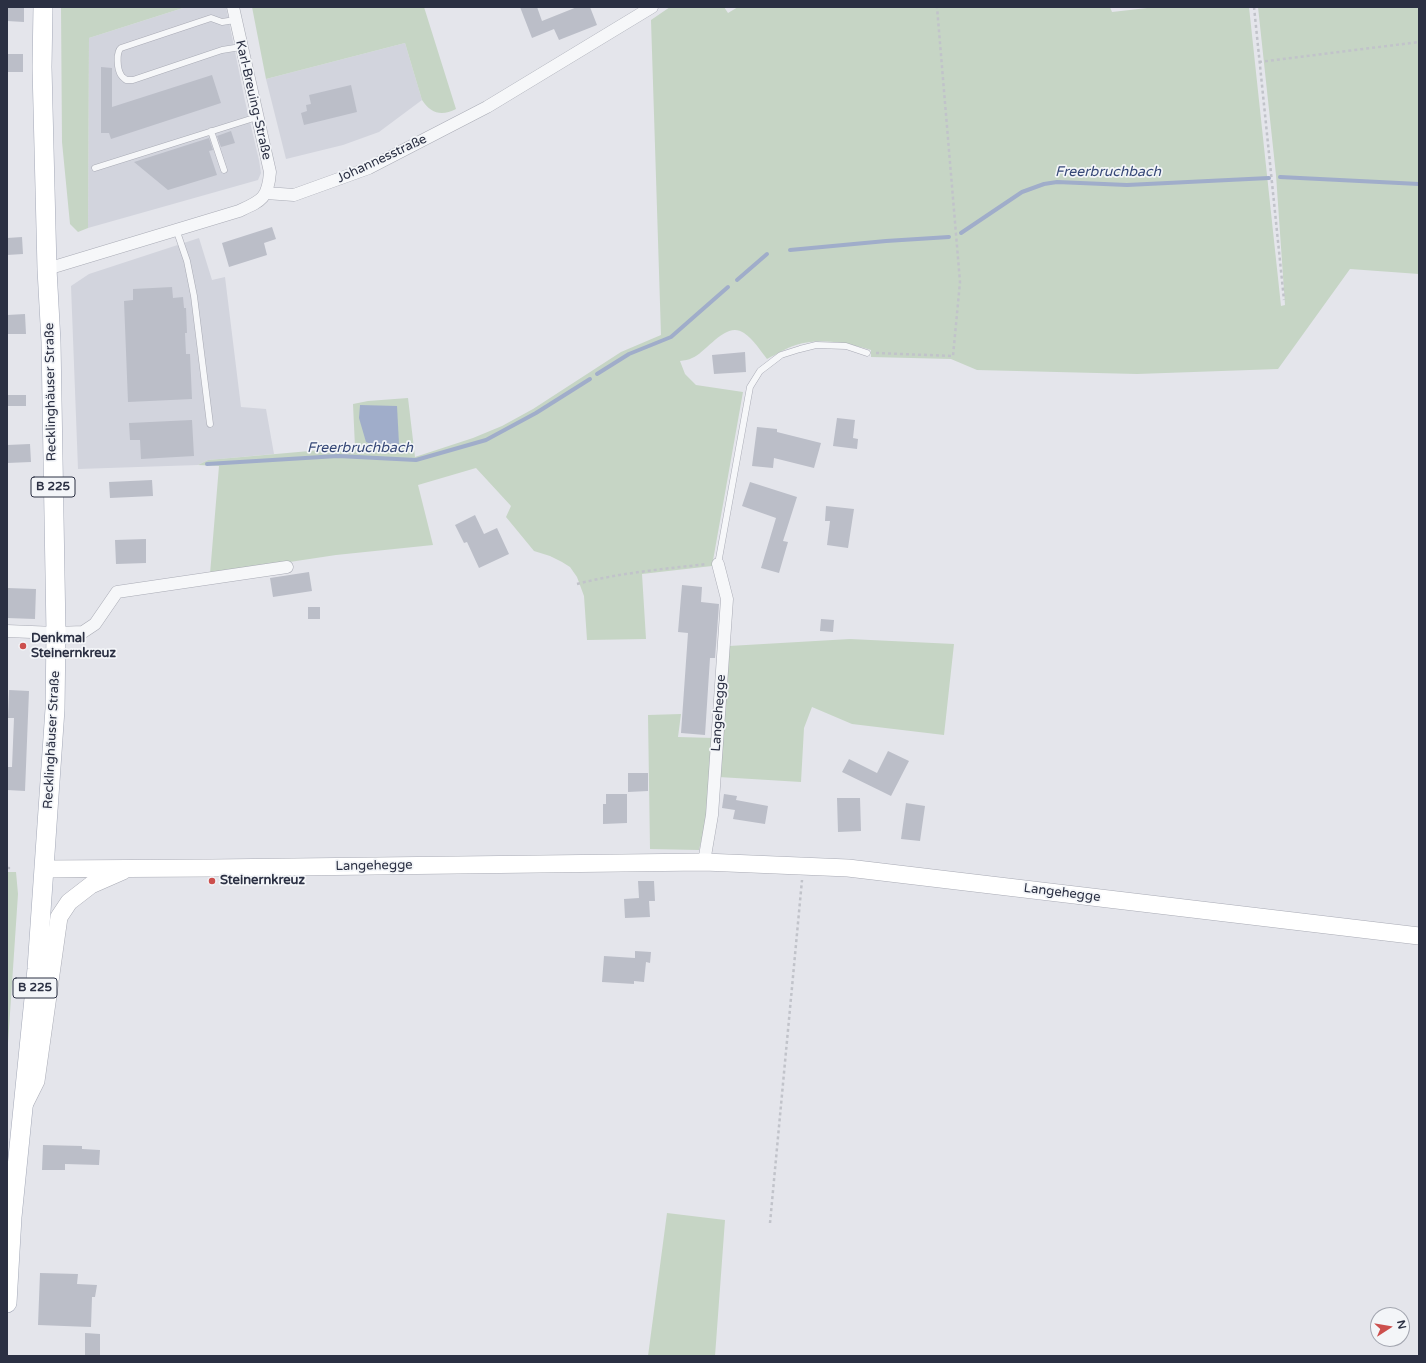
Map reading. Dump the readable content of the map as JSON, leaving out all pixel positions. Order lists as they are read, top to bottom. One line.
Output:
{"streets":{"main road":["Recklinghäuser Straße","B 225"],"street":["Karl-Breuing-Straße","Johannesstraße","Langehegge"]},"crossings":[["Karl-Breuing-Straße","Johannesstraße"],["Recklinghäuser Straße","B 225"],["Recklinghäuser Straße","Langehegge"],["B 225","Langehegge"]],"water":["Freerbruchbach"],"places":["Denkmal Steinernkreuz","Steinernkreuz"],"north":"right"}
